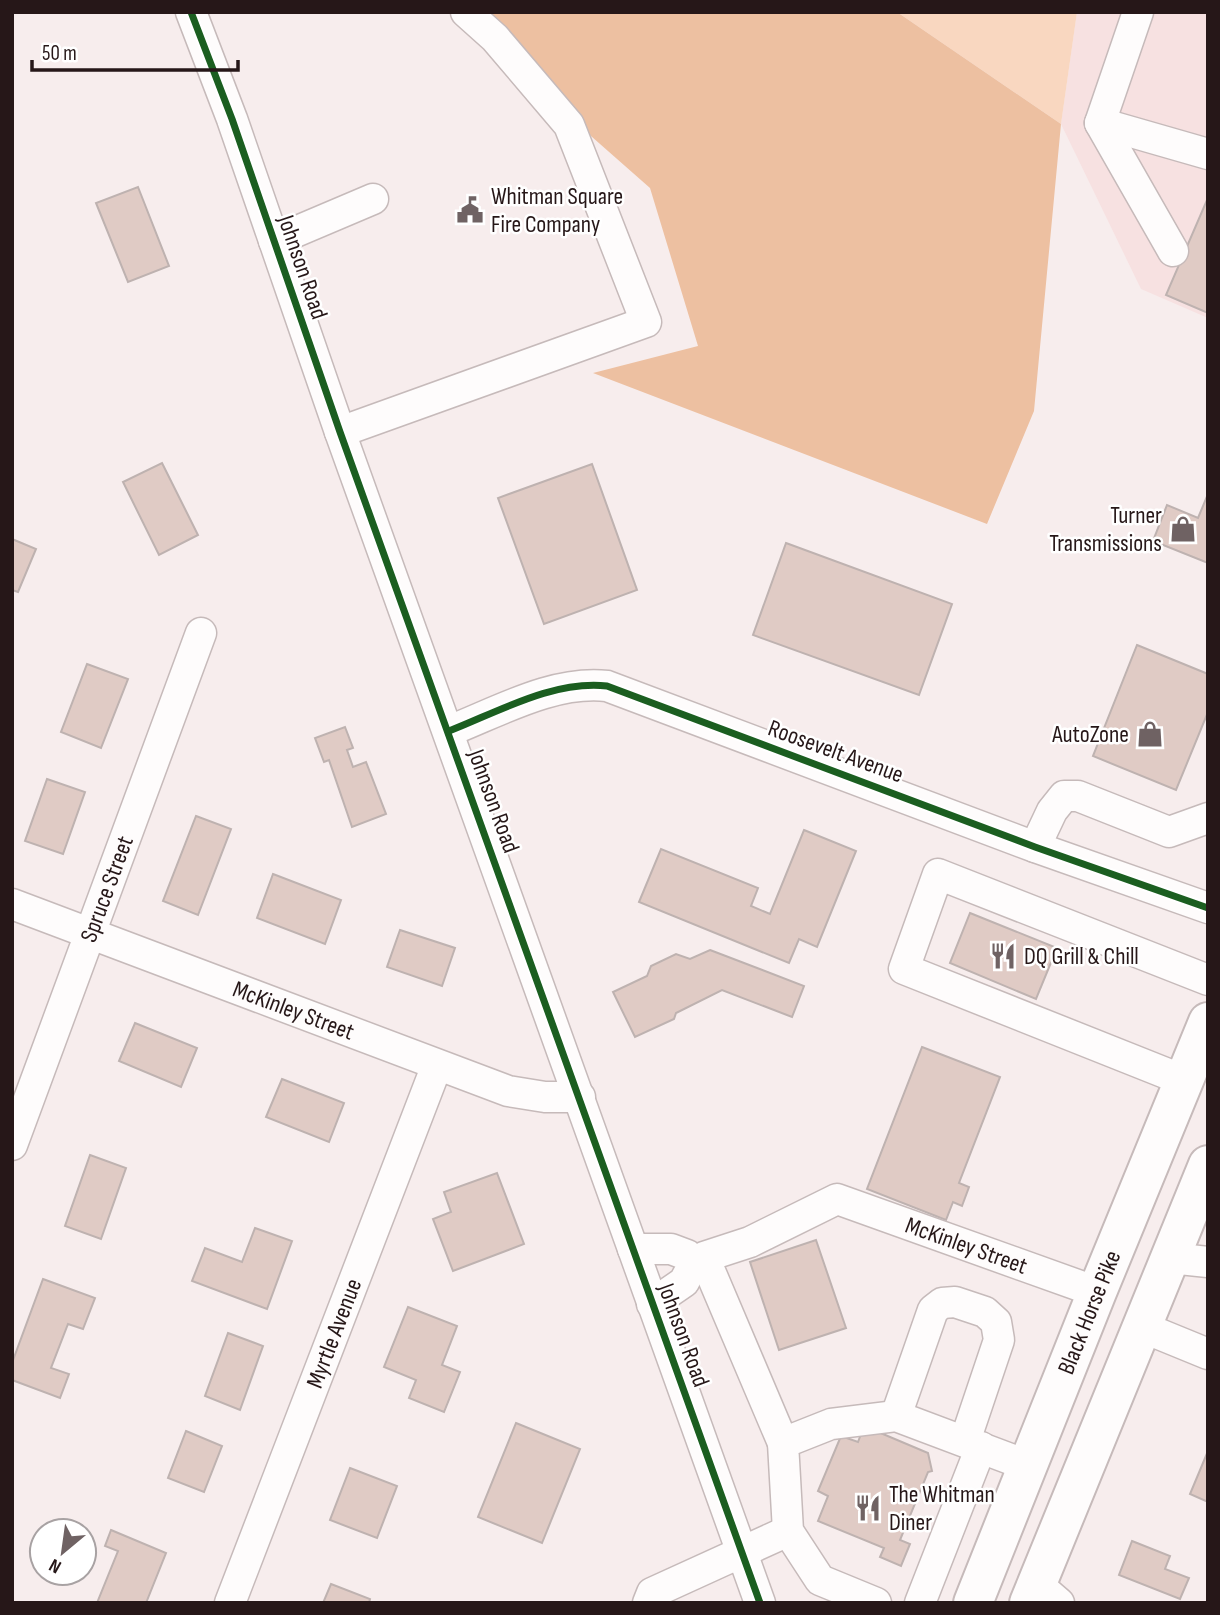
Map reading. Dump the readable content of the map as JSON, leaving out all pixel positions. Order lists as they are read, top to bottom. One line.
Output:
{"streets":{"highway":["Black Horse Pike"],"street":["Johnson Road","Roosevelt Avenue","Spruce Street","McKinley Street","Myrtle Avenue"]},"crossings":[["Johnson Road","Roosevelt Avenue"],["Johnson Road","McKinley Street"],["Spruce Street","McKinley Street"],["McKinley Street","Black Horse Pike"],["McKinley Street","Myrtle Avenue"]],"places":{"public building":["Whitman Square Fire Company"],"shop":["Turner Transmissions","AutoZone"],"restaurant":["DQ Grill & Chill","The Whitman Diner"]},"scale_bar":"50 m","north":"bottom left"}
